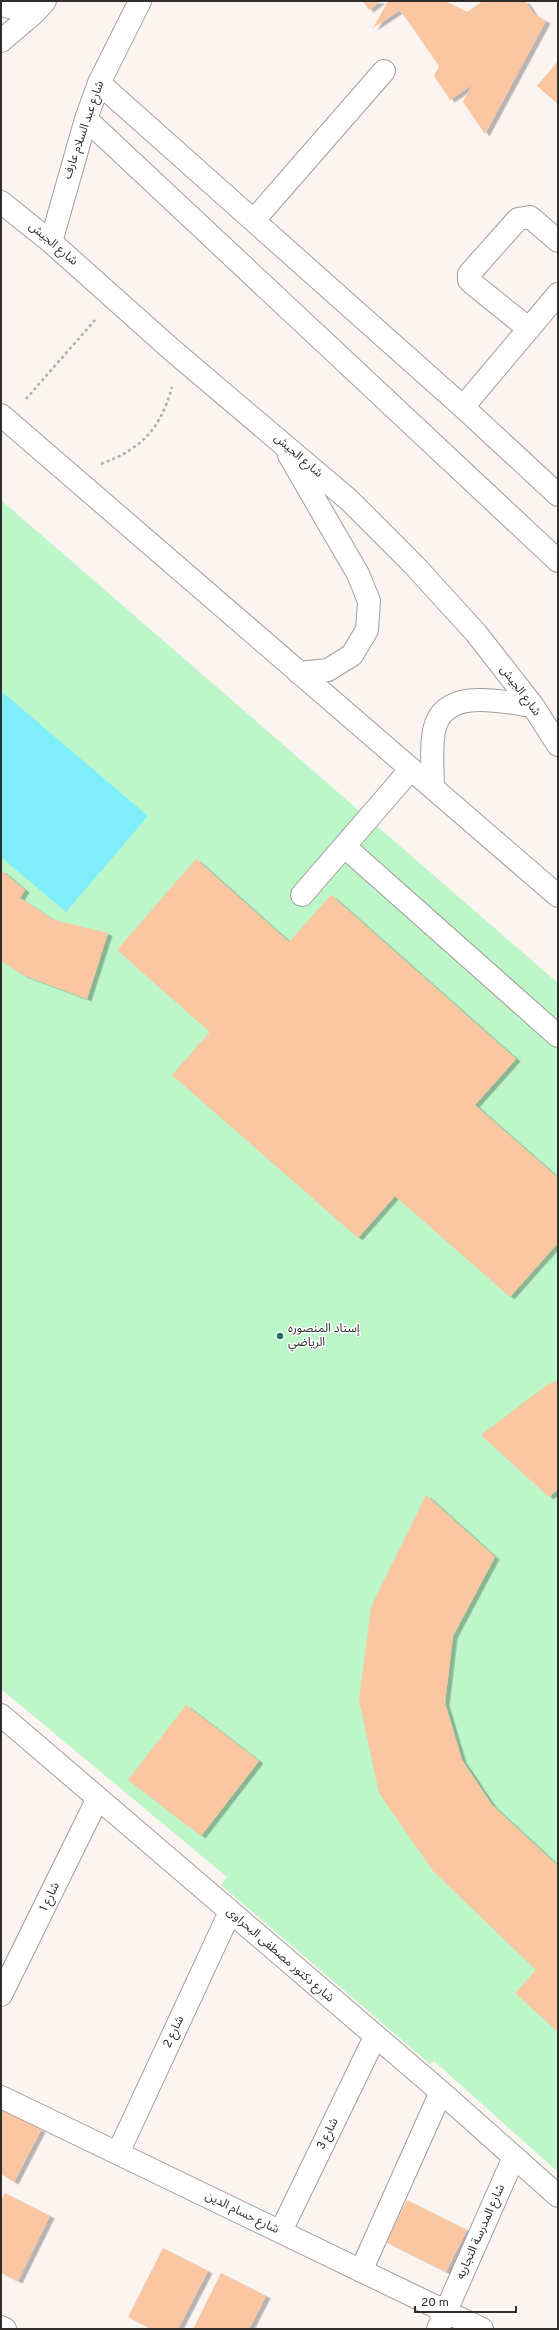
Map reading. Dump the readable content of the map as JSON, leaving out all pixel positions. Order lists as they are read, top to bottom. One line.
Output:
{"streets":{"street":["شارع عبد السلام عارف","شارع الجيش","شارع 1","شارع دكتور مصطفى البحراوى","شارع 2","شارع 3","شارع حسام الدين","شارع المدرسة التجاريه"]},"crossings":[["شارع عبد السلام عارف","شارع الجيش"],["شارع 1","شارع دكتور مصطفى البحراوى"],["شارع دكتور مصطفى البحراوى","شارع 2"],["شارع دكتور مصطفى البحراوى","شارع 3"],["شارع دكتور مصطفى البحراوى","شارع المدرسة التجاريه"],["شارع 2","شارع حسام الدين"],["شارع 3","شارع حسام الدين"],["شارع حسام الدين","شارع المدرسة التجاريه"]],"places":["إستاد المنصوره الرياضي"],"scale_bar":"20 m"}
